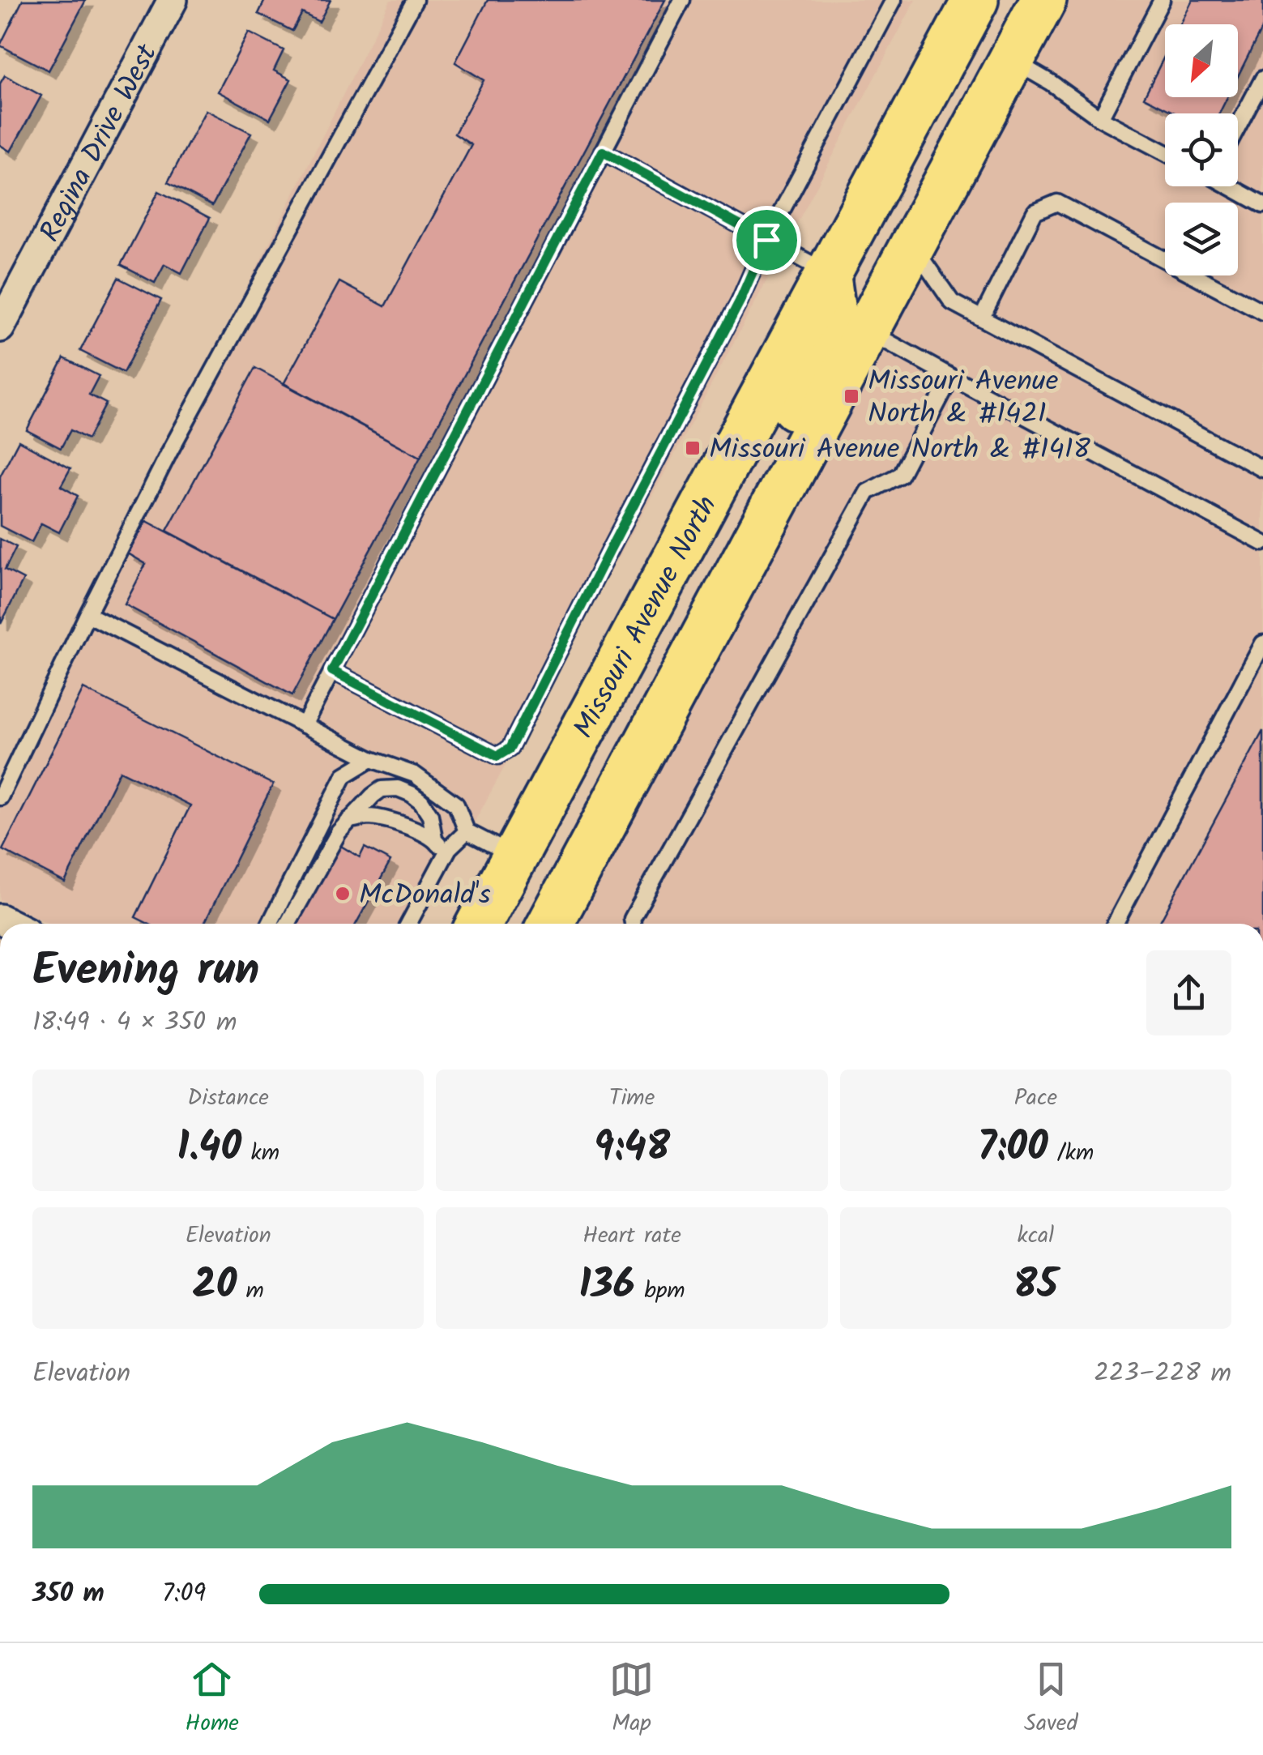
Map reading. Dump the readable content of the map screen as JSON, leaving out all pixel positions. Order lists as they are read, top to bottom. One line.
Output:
{"streets":{"main road":["Missouri Avenue North"],"street":["Regina Drive West"]},"places":{"transit":["Missouri Avenue North & #1421","Missouri Avenue North & #1418"],"other":["McDonald's"]},"north":"bottom left","page":{"heading":["Evening run","18:49 · 4 × 350 m"],"stats":[["Distance","1.40 km"],["Time","9:48"],["Pace","7:00 /km"],["Elevation","20 m"],["Heart rate","136 bpm"],["kcal","85"]],"chart":["Elevation","223–228 m"],"list":[{"name":"350 m","note":"7:09"}],"tabs":["Home","Map","Saved"]}}
